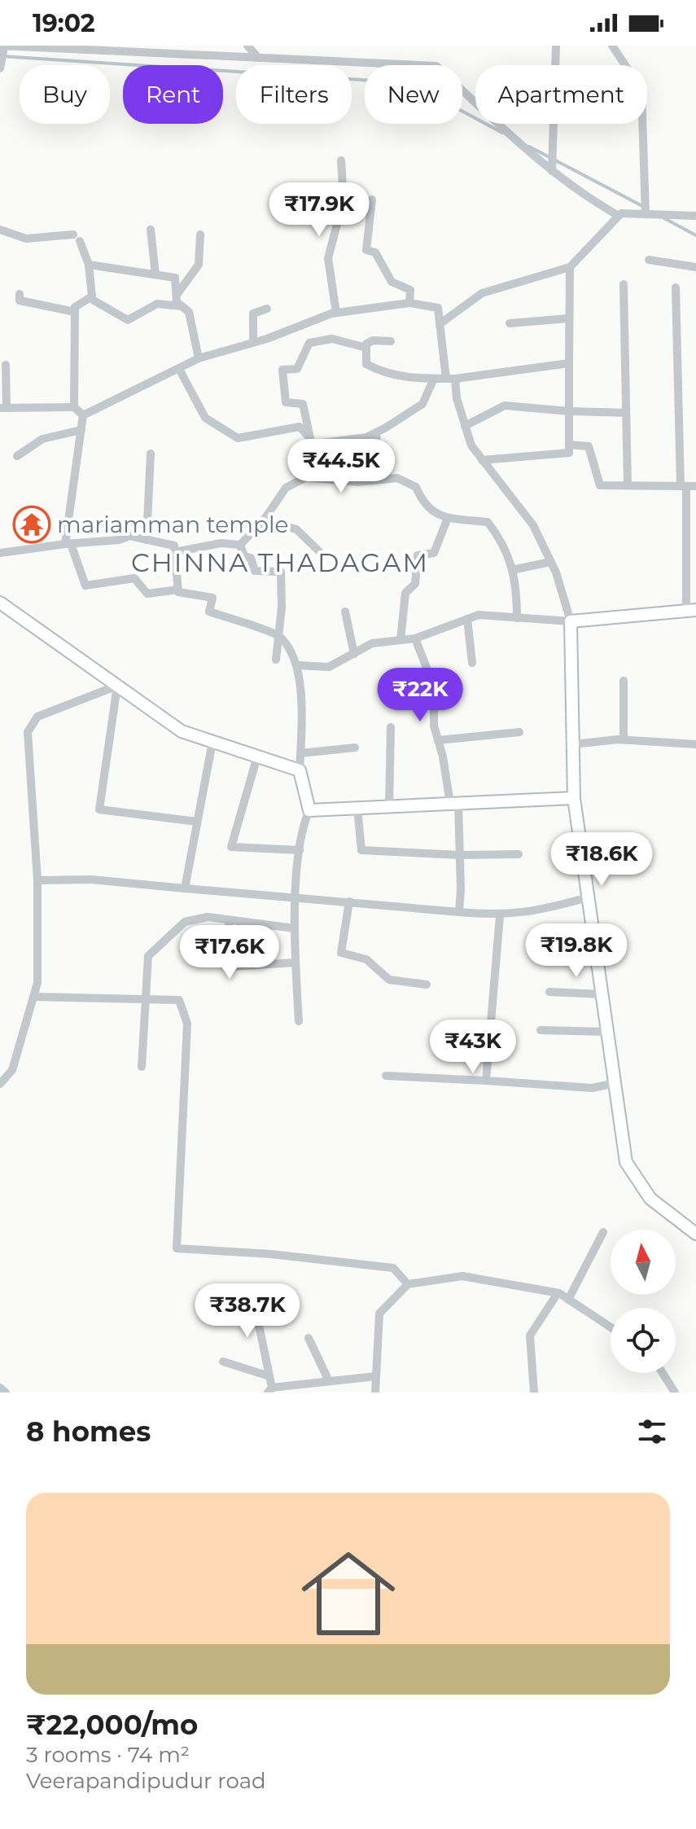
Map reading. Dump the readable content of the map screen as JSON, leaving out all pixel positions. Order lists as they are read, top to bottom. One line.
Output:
{"districts":["CHINNA THADAGAM"],"places":{"temple":["mariamman temple"]},"north":"top","page":{"status":"19:02","chip":["Buy","Rent","Filters","New","Apartment"],"price":["₹17.9K","₹44.5K","₹22K","₹18.6K","₹19.8K","₹17.6K","₹43K","₹38.7K"],"heading":"8 homes","list":[{"name":"₹22,000/mo","note":"3 rooms · 74 m² · Veerapandipudur road"}]}}
